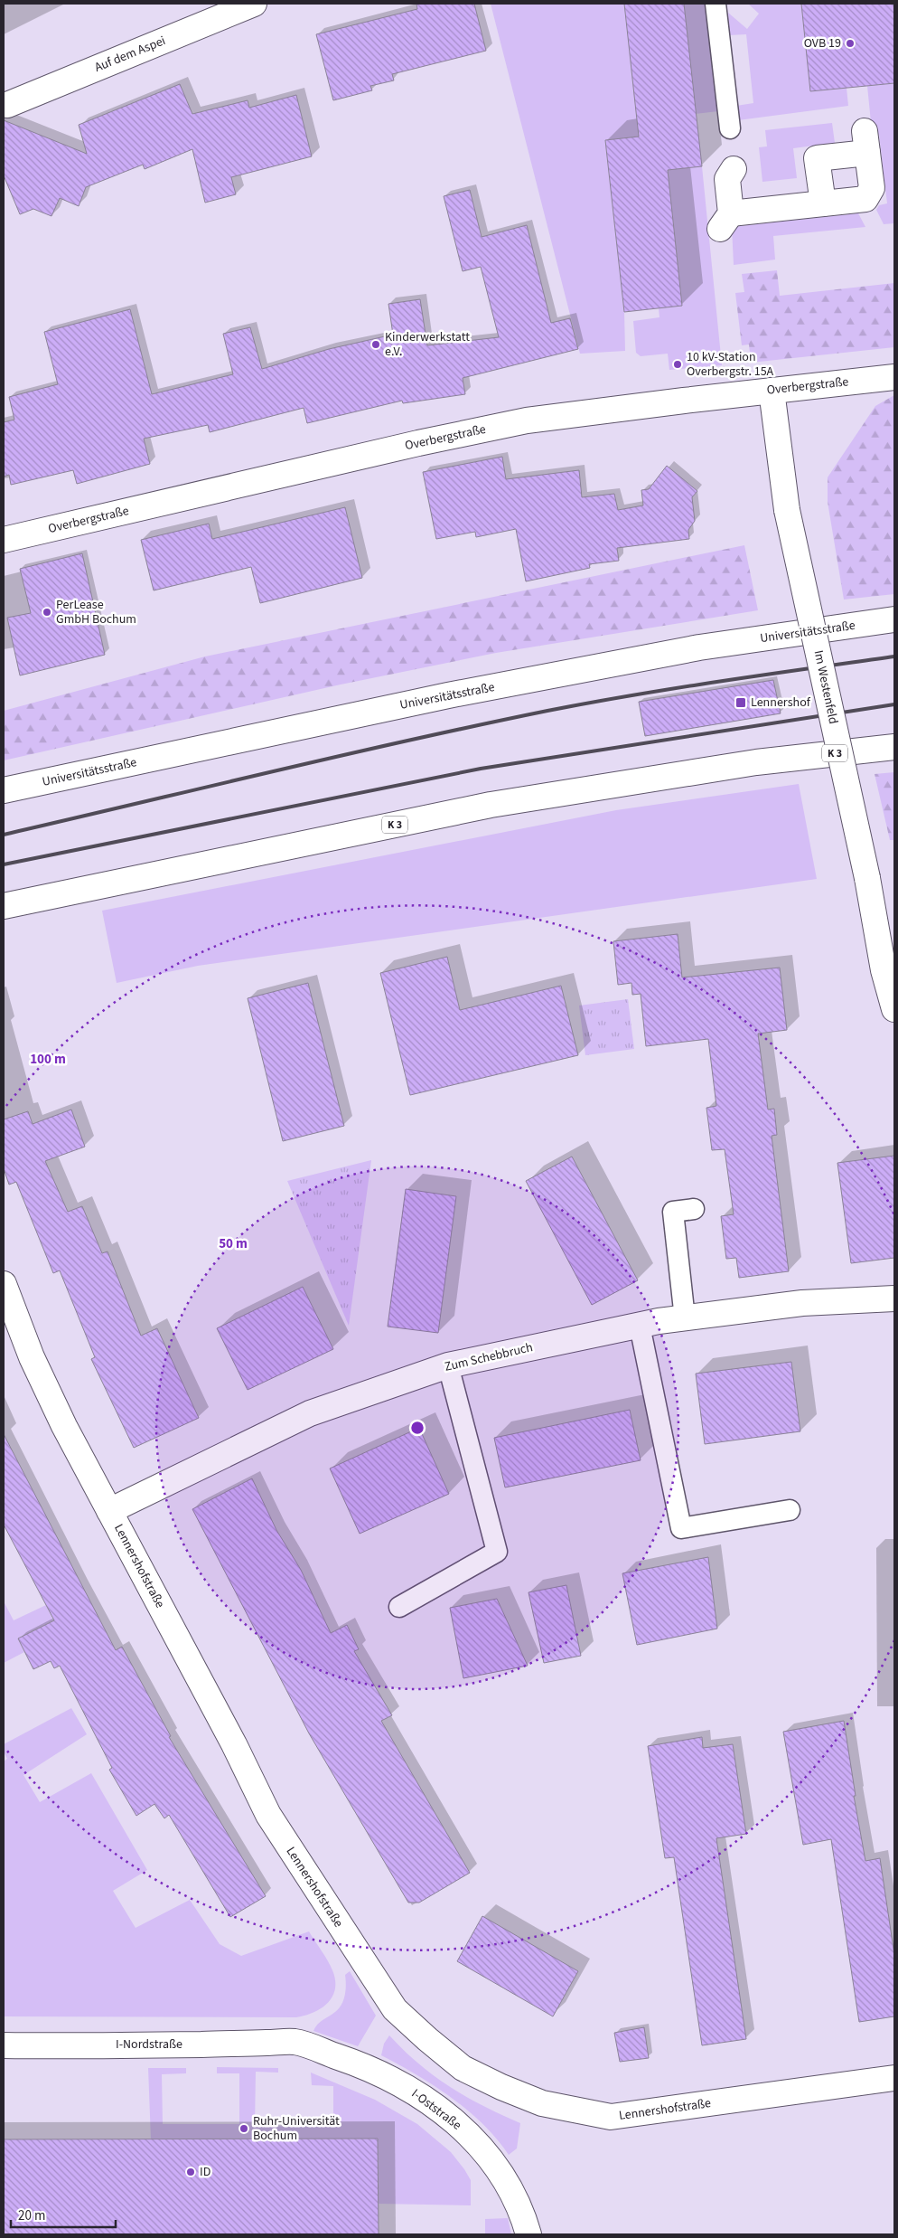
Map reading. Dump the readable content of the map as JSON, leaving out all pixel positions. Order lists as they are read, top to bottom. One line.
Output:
{"streets":{"main road":["Auf dem Aspei","Overbergstraße","Universitätsstraße","Im Westenfeld","K 3","Zum Schebbruch","Lennershofstraße","I-Nordstraße","I-Oststraße"]},"crossings":[["Overbergstraße","Im Westenfeld"],["Zum Schebbruch","Lennershofstraße"],["I-Nordstraße","I-Oststraße"]],"places":{"other":["OVB 19","Kinderwerkstatt e.V.","10 kV-Station Overbergstr. 15A","PerLease GmbH Bochum","Ruhr-Universität Bochum","ID"],"transit":["Lennershof"]},"scale_bar":"20 m","rings":["100 m","50 m"]}
